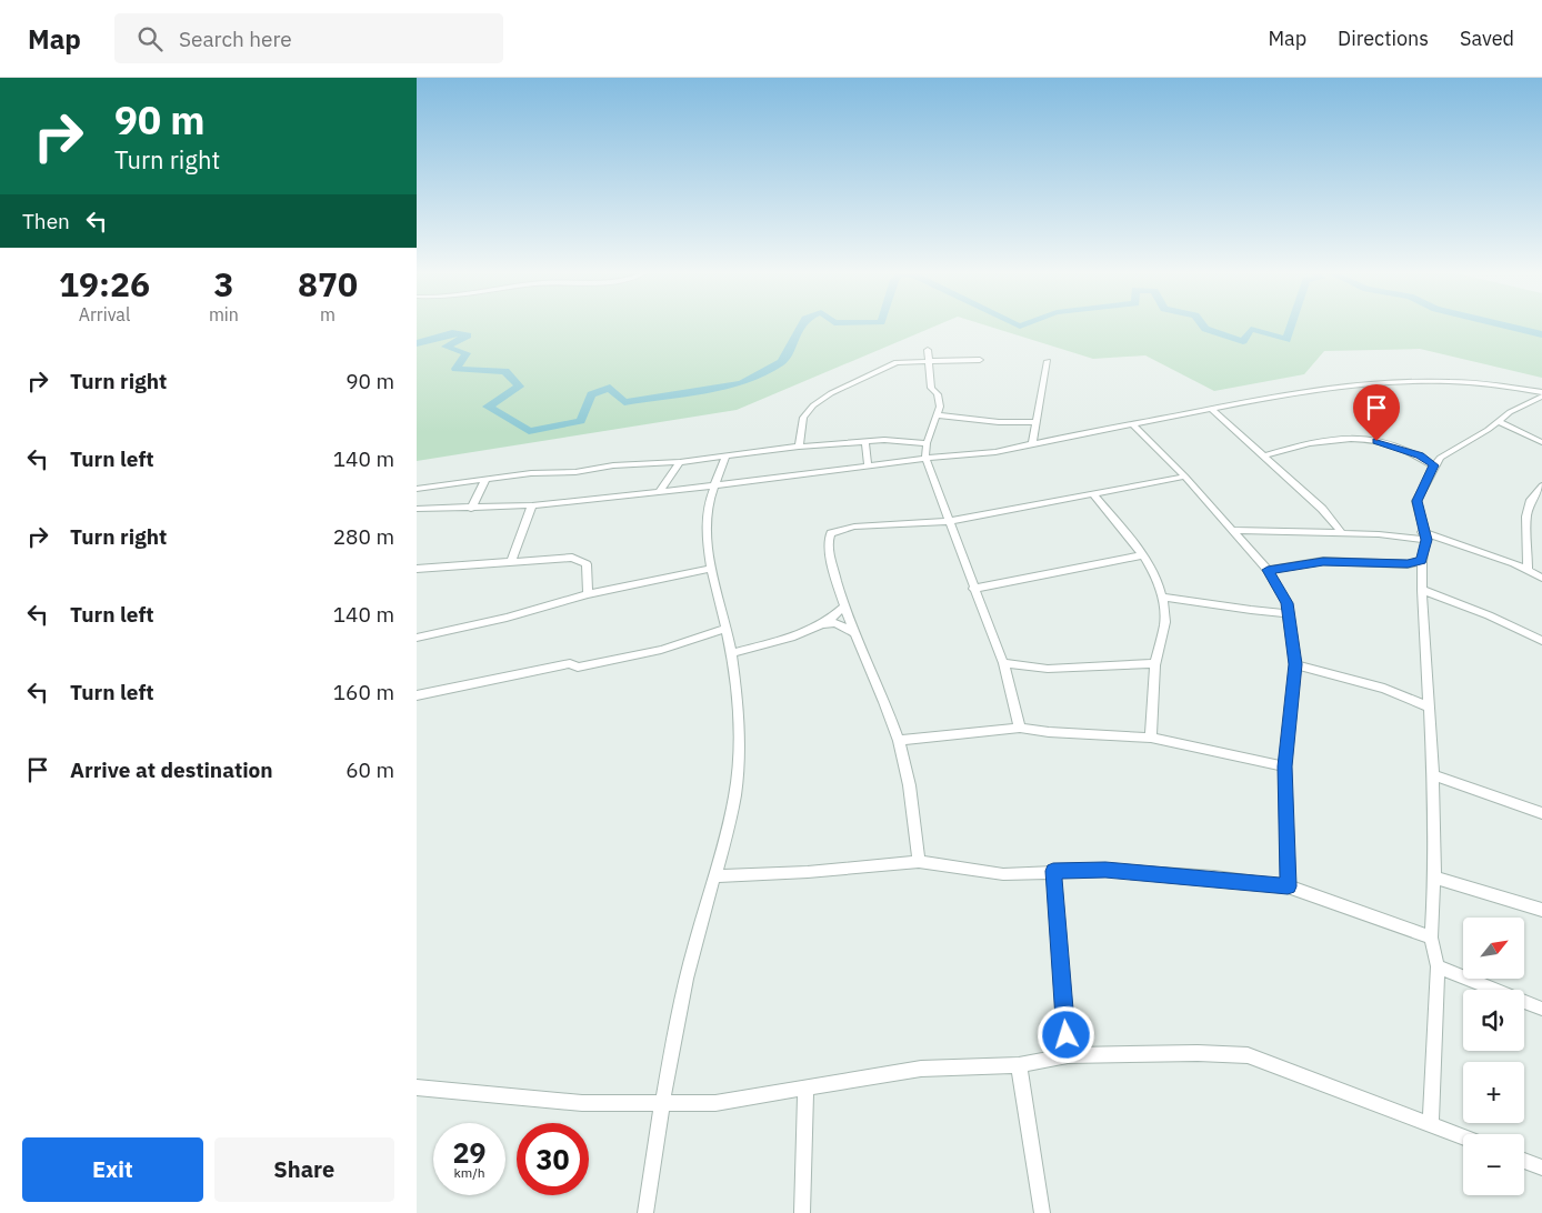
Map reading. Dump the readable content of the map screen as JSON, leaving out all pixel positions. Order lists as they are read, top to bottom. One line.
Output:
{"north":"top right","page":{"header":"Map","search":"Search here","nav":["Map","Directions","Saved"],"turn":["90 m","Turn right"],"then":"Then","eta":["19:26","Arrival","3","min","870","m"],"list":[{"name":"Turn right","value":"90 m"},{"name":"Turn left","value":"140 m"},{"name":"Turn right","value":"280 m"},{"name":"Turn left","value":"140 m"},{"name":"Turn left","value":"160 m"},{"name":"Arrive at destination","value":"60 m"}],"map_buttons":["+","−"],"speed":"29 km/h","limit":"30","buttons":["Exit","Share"]}}
